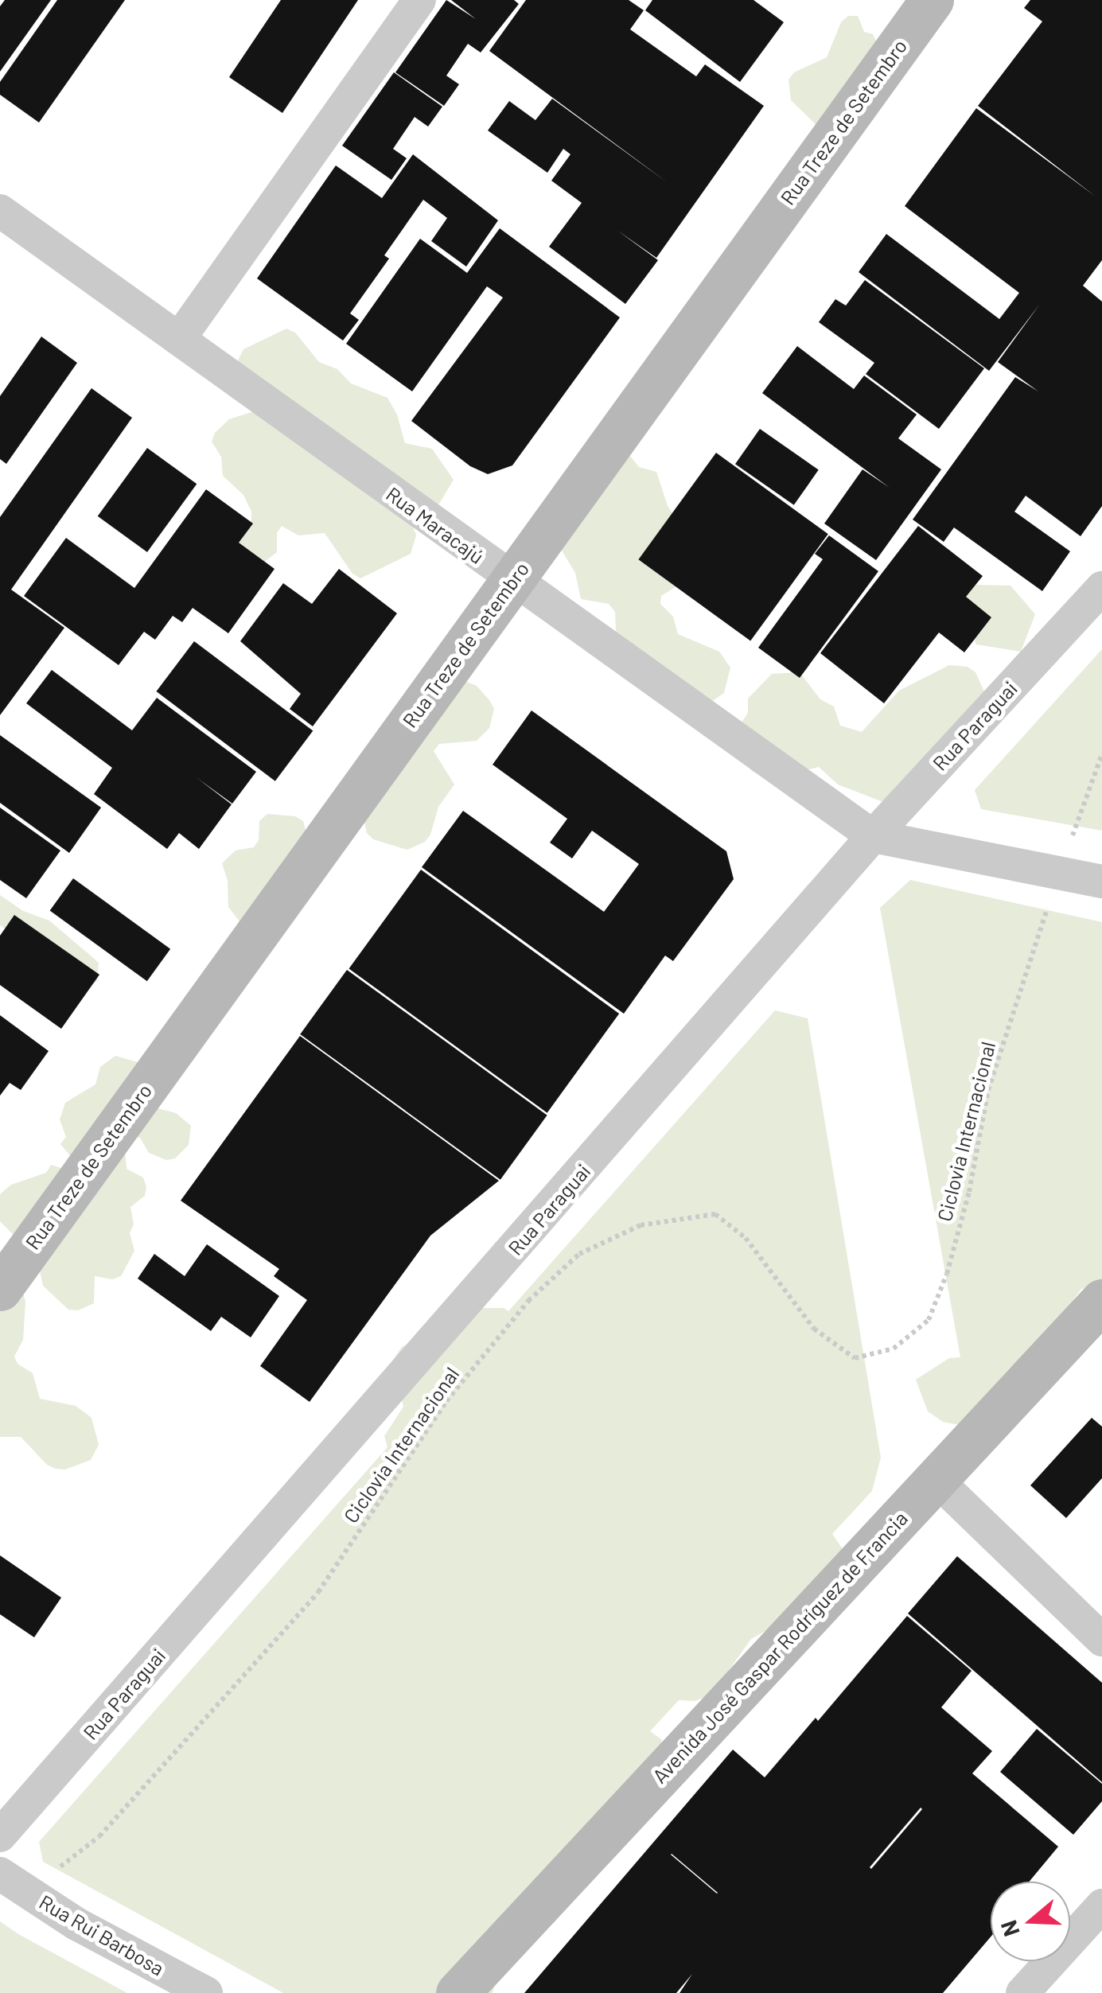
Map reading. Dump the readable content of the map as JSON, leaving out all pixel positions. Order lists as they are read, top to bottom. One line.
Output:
{"streets":{"main road":["Rua Treze de Setembro","Avenida José Gaspar Rodríguez de Francia"],"street":["Rua Maracajú","Rua Paraguai","Rua Rui Barbosa"],"path":["Ciclovia Internacional"]},"crossings":[["Rua Treze de Setembro","Rua Maracajú"],["Rua Maracajú","Rua Paraguai"],["Ciclovia Internacional","Rua Rui Barbosa"]],"north":"left"}
